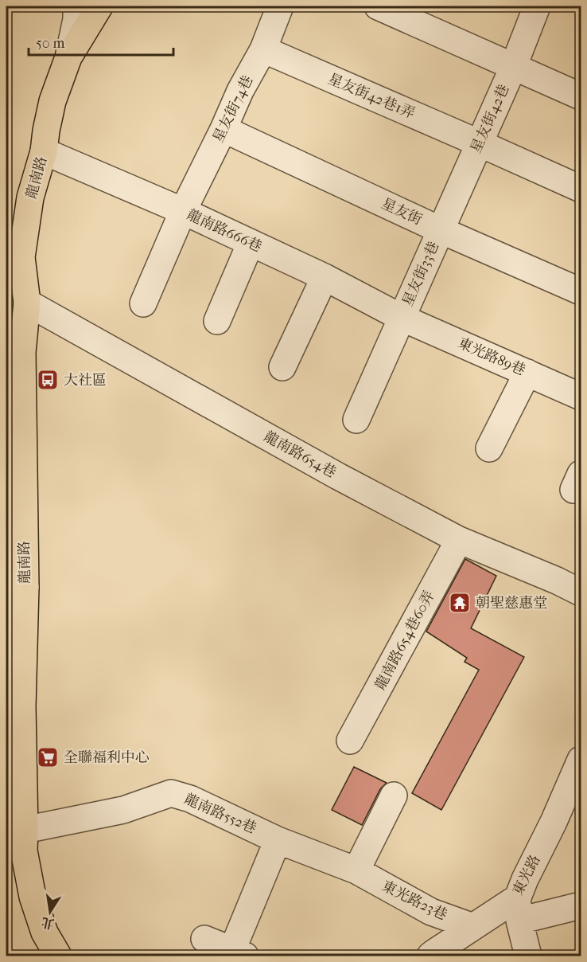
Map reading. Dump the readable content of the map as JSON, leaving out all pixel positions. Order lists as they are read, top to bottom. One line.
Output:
{"streets":{"main road":["龍南路"],"street":["星友街42巷1弄","星友街74巷","星友街42巷","星友街","龍南路666巷","星友街33巷","東光路89巷","龍南路654巷","龍南路654巷60弄","龍南路552巷","東光路","東光路23巷"]},"crossings":[["星友街42巷1弄","星友街74巷"],["星友街42巷1弄","星友街42巷"],["星友街74巷","星友街"],["星友街74巷","龍南路666巷"],["星友街42巷","星友街"],["星友街42巷","星友街33巷"],["龍南路","龍南路666巷"],["龍南路","龍南路654巷"],["龍南路","龍南路552巷"],["星友街","星友街33巷"],["龍南路666巷","星友街33巷"],["龍南路666巷","東光路89巷"],["星友街33巷","東光路89巷"],["龍南路654巷","龍南路654巷60弄"],["龍南路552巷","東光路23巷"],["東光路","東光路23巷"]],"places":{"bus stop":["大社區"],"temple":["朝聖慈惠堂"],"supermarket":["全聯福利中心"]},"scale_bar":"50 m","north":"bottom"}
